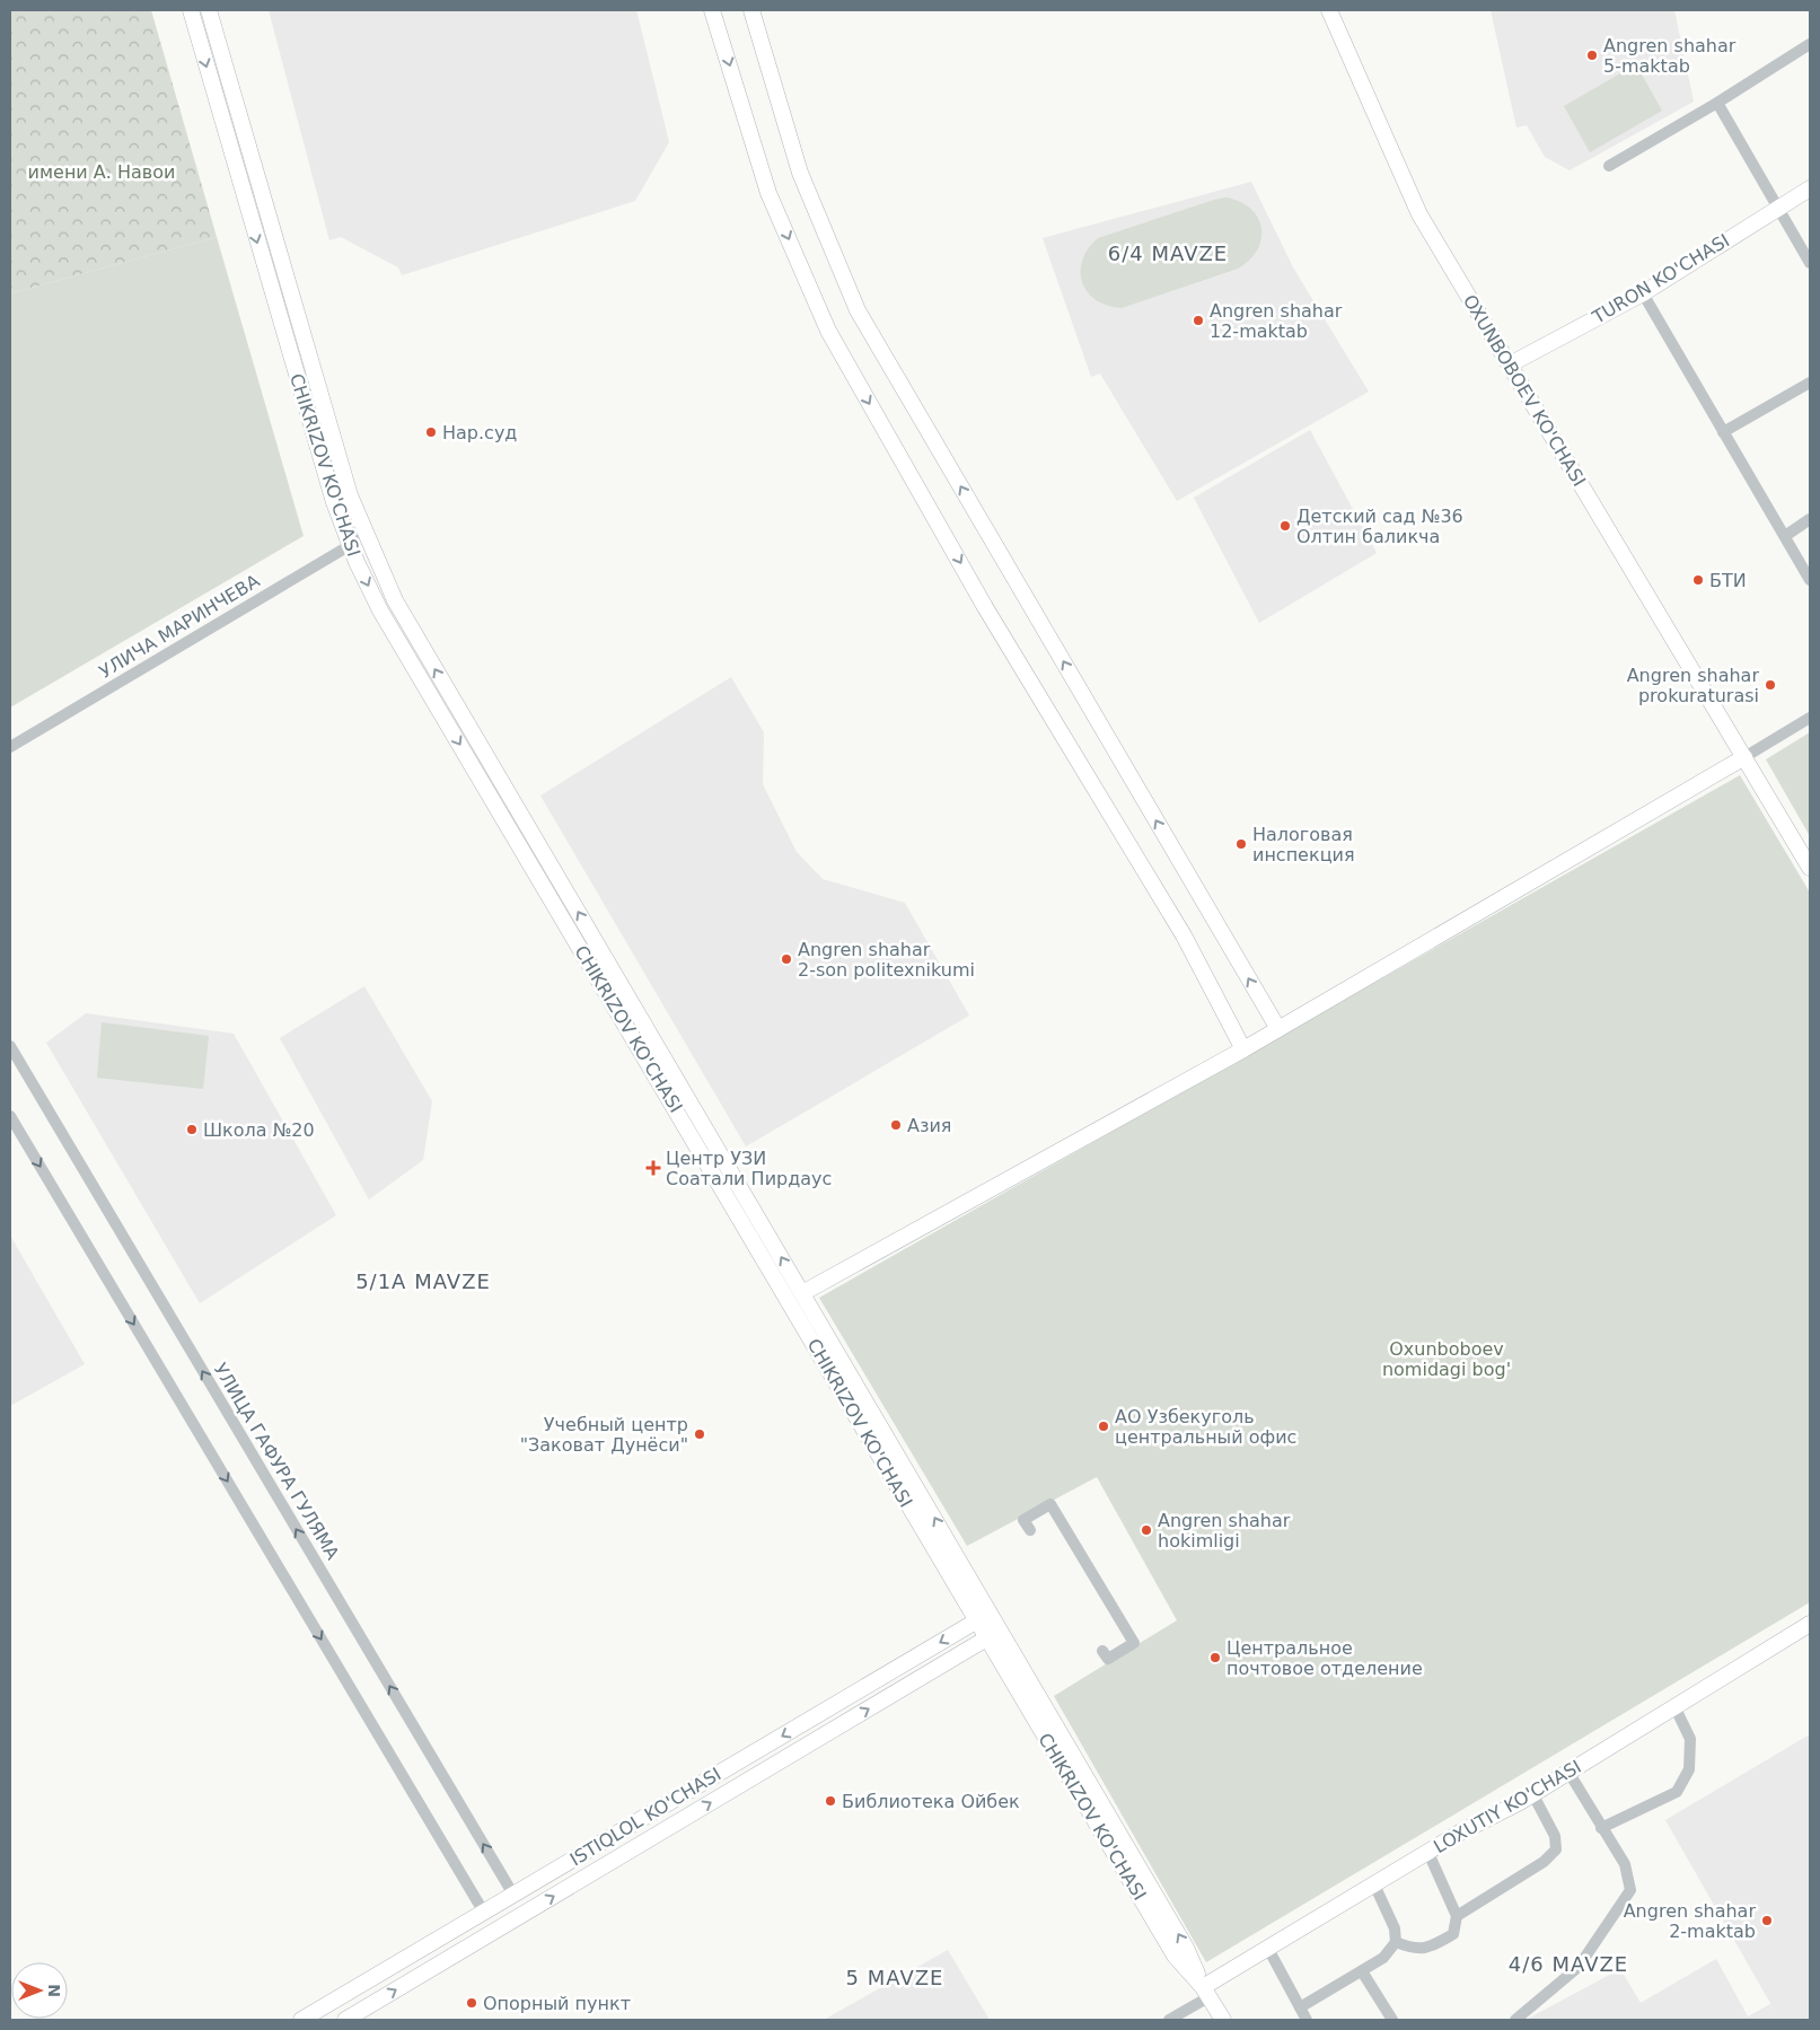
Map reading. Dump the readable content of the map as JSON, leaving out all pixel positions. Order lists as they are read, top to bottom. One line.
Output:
{"streets":{"main road":["TURON KO'CHASI","OXUNBOBOEV KO'CHASI","CHIKRIZOV KO'CHASI","LOXUTIY KO'CHASI","ISTIQLOL KO'CHASI"],"street":["УЛИЧА МАРИНЧЕВА","УЛИЦА ГАФУРА ГУЛЯМА"]},"crossings":[["TURON KO'CHASI","OXUNBOBOEV KO'CHASI"],["CHIKRIZOV KO'CHASI","УЛИЧА МАРИНЧЕВА"],["CHIKRIZOV KO'CHASI","LOXUTIY KO'CHASI"],["CHIKRIZOV KO'CHASI","ISTIQLOL KO'CHASI"],["УЛИЦА ГАФУРА ГУЛЯМА","ISTIQLOL KO'CHASI"]],"districts":["6/4 MAVZE","5/1A MAVZE","4/6 MAVZE","5 MAVZE"],"parks":["имени А. Навои","Oxunboboev nomidagi bog'"],"places":{"other":["Angren shahar 5-maktab","Angren shahar 12-maktab","Нар.суд","Детский сад №36 Олтин баликча","БТИ","Angren shahar prokuraturasi","Налоговая инспекция","Angren shahar 2-son politexnikumi","Азия","Школа №20","АО Узбекуголь центральный офис","Учебный центр \"Заковат Дунёси\"","Angren shahar hokimligi","Центральное почтовое отделение","Библиотека Ойбек","Angren shahar 2-maktab","Опорный пункт"],"health":["Центр УЗИ Соатали Пирдаус"]},"north":"right"}
